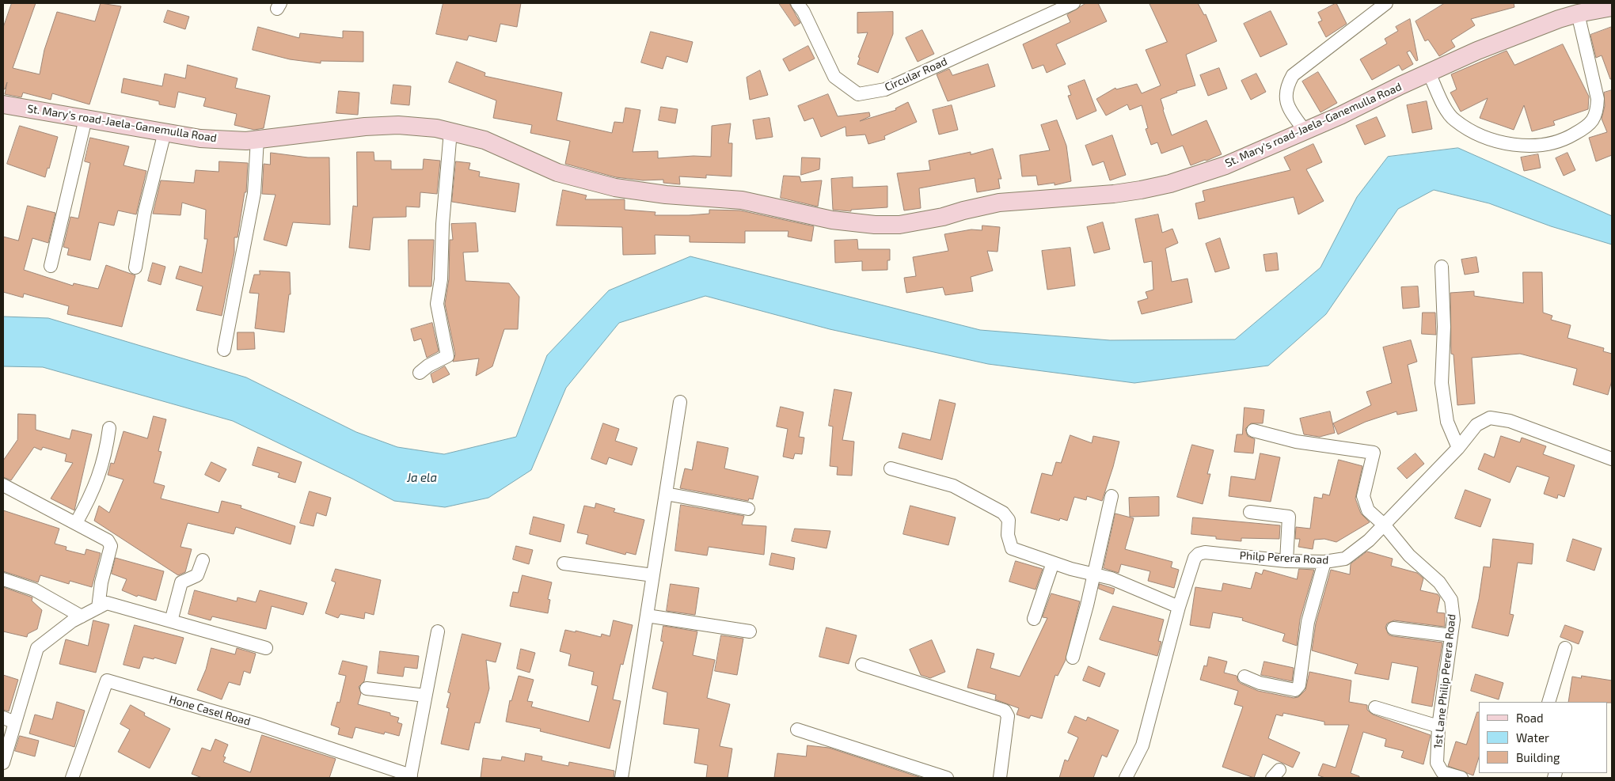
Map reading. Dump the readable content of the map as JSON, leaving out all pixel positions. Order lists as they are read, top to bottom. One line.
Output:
{"streets":{"main road":["St. Mary's road-Jaela-Ganemulla Road"],"street":["Circular Road","Philp Perera Road","1st Lane Philip Perera Road","Hone Casel Road"]},"crossings":[["Philp Perera Road","1st Lane Philip Perera Road"]],"water":["Ja ela"],"legend":["Road","Water","Building"]}
